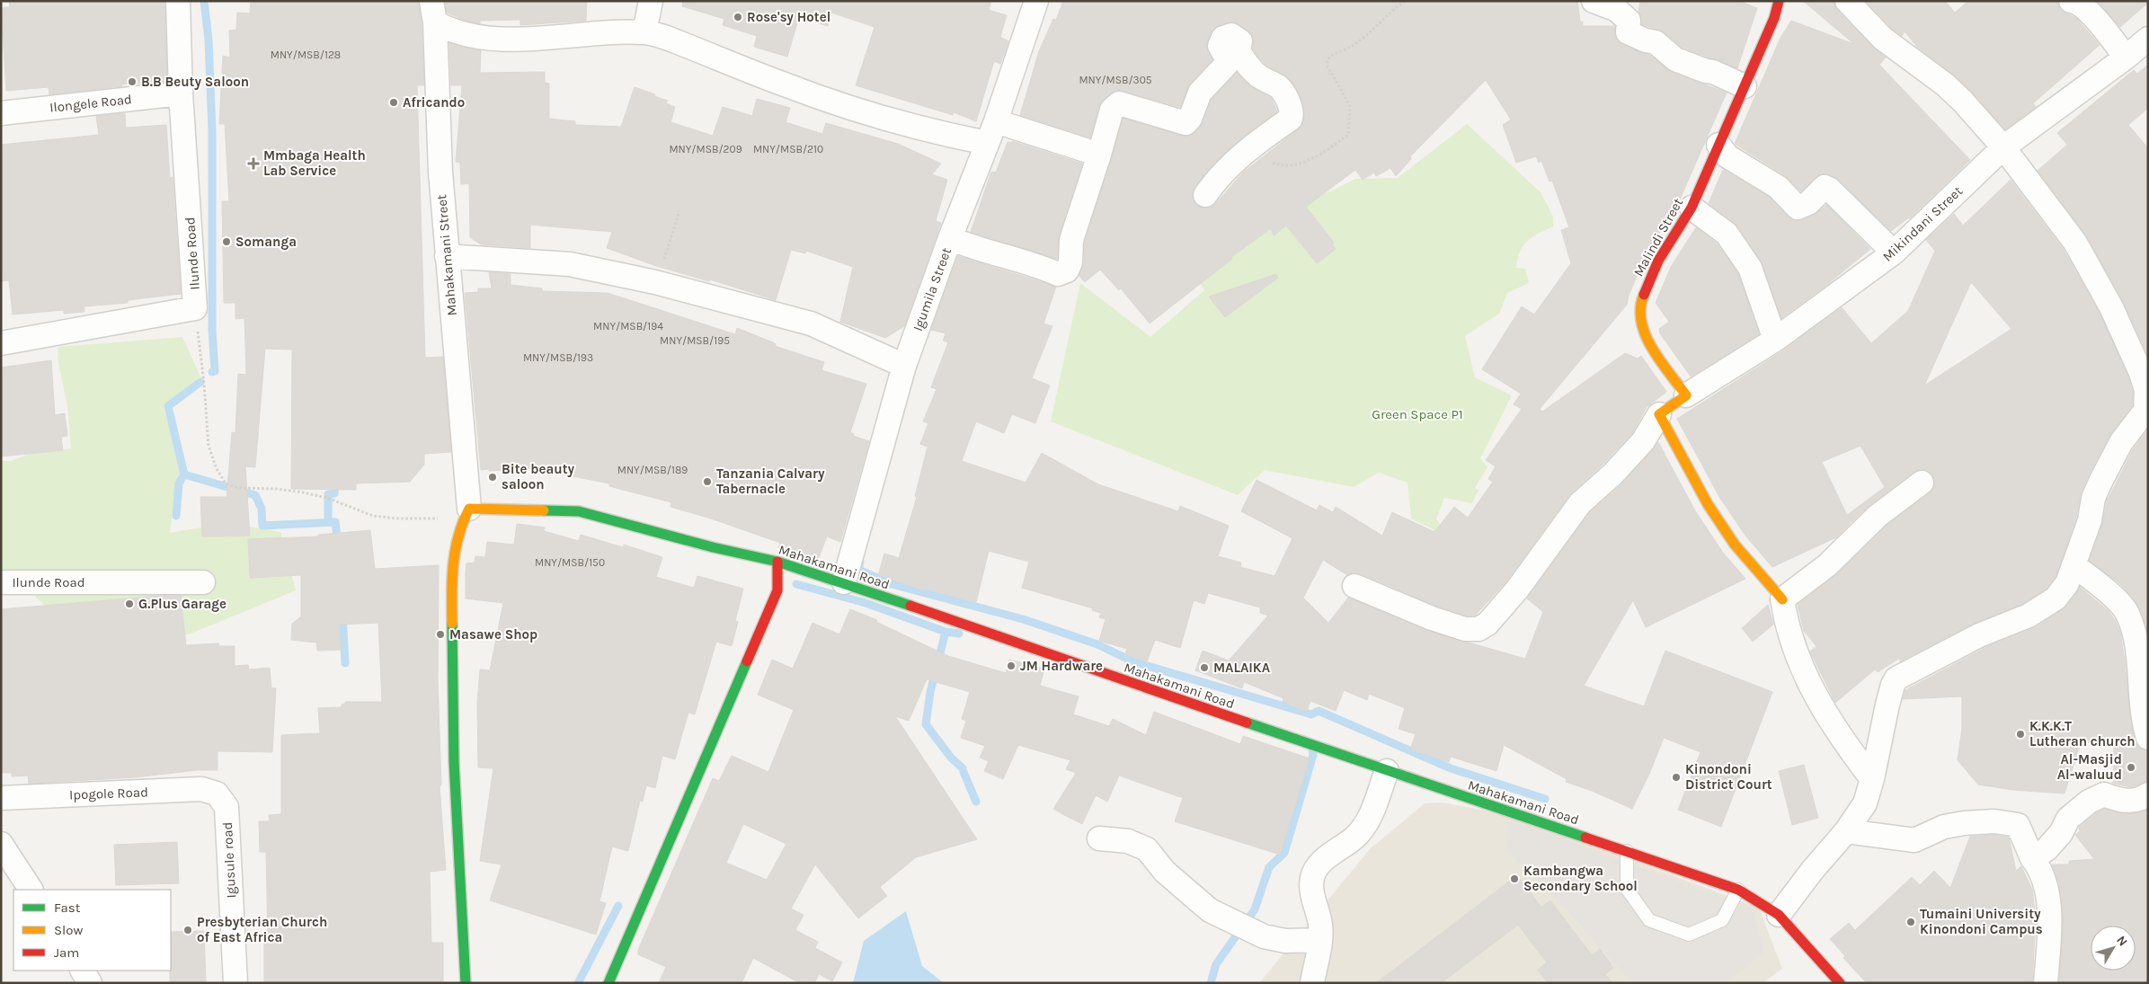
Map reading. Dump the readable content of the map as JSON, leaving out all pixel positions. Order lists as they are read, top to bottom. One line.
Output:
{"streets":{"street":["Ilongele Road","Mikindani Street","Malindi Street","Ilunde Road","Mahakamani Street","Igumila Street","Mahakamani Road","Ipogole Road","Igusule road"]},"crossings":[["Ilongele Road","Ilunde Road"],["Mikindani Street","Malindi Street"],["Mahakamani Street","Mahakamani Road"],["Igumila Street","Mahakamani Road"],["Ipogole Road","Igusule road"]],"parks":["Green Space P1"],"places":{"other":["Rose'sy Hotel","B.B Beuty Saloon","Africando","Somanga","Bite beauty saloon","Tanzania Calvary Tabernacle","G.Plus Garage","Masawe Shop","JM Hardware","MALAIKA","K.K.K.T Lutheran church","Al-Masjid Al-waluud","Kinondoni District Court","Kambangwa Secondary School","Tumaini University Kinondoni Campus","Presbyterian Church of East Africa"],"health":["Mmbaga Health Lab Service"]},"house_numbers":["MNY/MSB/128","MNY/MSB/305","MNY/MSB/209","MNY/MSB/210","MNY/MSB/194","MNY/MSB/195","MNY/MSB/193","MNY/MSB/189","MNY/MSB/150"],"legend":["Fast","Slow","Jam"],"north":"top right"}
